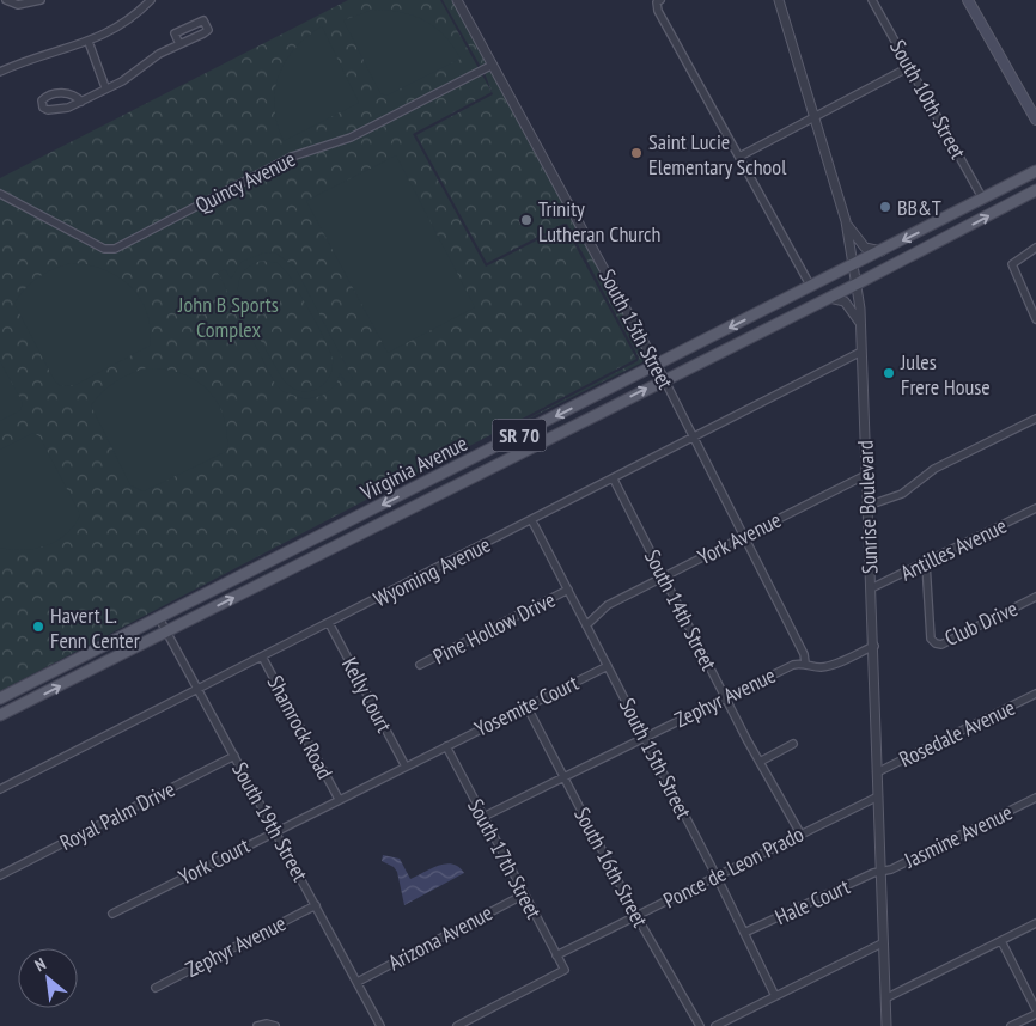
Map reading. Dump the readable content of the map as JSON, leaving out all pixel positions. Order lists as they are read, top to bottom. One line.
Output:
{"streets":{"main road":["SR 70","Virginia Avenue"],"street":["South 10th Street","Quincy Avenue","South 13th Street","Sunrise Boulevard","York Avenue","Antilles Avenue","Wyoming Avenue","South 14th Street","Club Drive","Pine Hollow Drive","Kelly Court","Zephyr Avenue","Yosemite Court","Shamrock Road","Rosedale Avenue","South 15th Street","Royal Palm Drive","South 19th Street","Jasmine Avenue","South 17th Street","York Court","South 16th Street","Ponce de Leon Prado","Hale Court","Arizona Avenue"]},"crossings":[["South 10th Street","Virginia Avenue"],["Quincy Avenue","South 13th Street"],["South 13th Street","Virginia Avenue"],["South 13th Street","York Avenue"],["South 13th Street","Wyoming Avenue"],["South 13th Street","Zephyr Avenue"],["Virginia Avenue","Sunrise Boulevard"],["Virginia Avenue","South 19th Street"],["Sunrise Boulevard","York Avenue"],["Sunrise Boulevard","Antilles Avenue"],["Sunrise Boulevard","Wyoming Avenue"],["Sunrise Boulevard","Zephyr Avenue"],["Sunrise Boulevard","Rosedale Avenue"],["Sunrise Boulevard","Jasmine Avenue"],["Sunrise Boulevard","Ponce de Leon Prado"],["Sunrise Boulevard","Hale Court"],["York Avenue","South 14th Street"],["York Avenue","South 15th Street"],["Antilles Avenue","Club Drive"],["Wyoming Avenue","South 14th Street"],["Wyoming Avenue","Kelly Court"],["Wyoming Avenue","Shamrock Road"],["Wyoming Avenue","South 15th Street"],["Wyoming Avenue","South 19th Street"],["South 14th Street","Zephyr Avenue"],["South 14th Street","Ponce de Leon Prado"],["Pine Hollow Drive","South 15th Street"],["Kelly Court","York Court"],["Zephyr Avenue","South 15th Street"],["Zephyr Avenue","South 19th Street"],["Zephyr Avenue","South 17th Street"],["Zephyr Avenue","South 16th Street"],["Yosemite Court","South 15th Street"],["Yosemite Court","South 17th Street"],["Yosemite Court","York Court"],["Yosemite Court","South 16th Street"],["Shamrock Road","York Court"],["South 15th Street","Ponce de Leon Prado"],["South 15th Street","Hale Court"],["Royal Palm Drive","South 19th Street"],["South 19th Street","York Court"],["South 19th Street","Arizona Avenue"],["Jasmine Avenue","Hale Court"],["South 17th Street","York Court"],["South 17th Street","Ponce de Leon Prado"],["South 17th Street","Arizona Avenue"],["South 16th Street","Ponce de Leon Prado"]],"parks":["John B Sports Complex"],"places":["Saint Lucie Elementary School","BB&T","Trinity Lutheran Church","Jules Frere House","Havert L. Fenn Center"],"north":"top left"}
